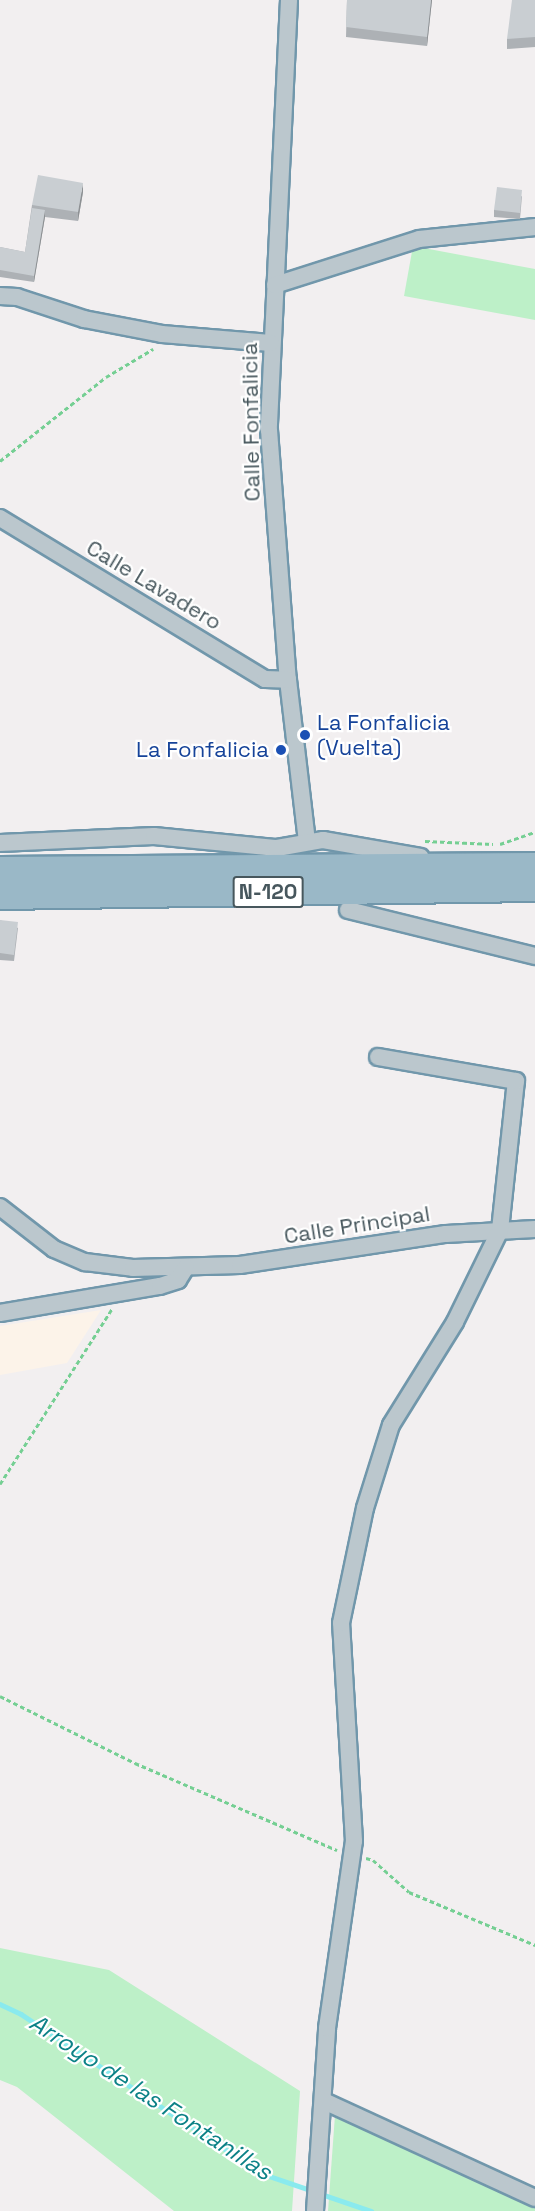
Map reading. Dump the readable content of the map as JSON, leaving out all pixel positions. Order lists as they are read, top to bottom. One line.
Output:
{"streets":{"highway":["N-120"],"street":["Calle Fonfalicia","Calle Lavadero","Calle Principal"]},"crossings":[["Calle Fonfalicia","Calle Lavadero"]],"water":["Arroyo de las Fontanillas"],"places":["La Fonfalicia (Vuelta)","La Fonfalicia"]}
